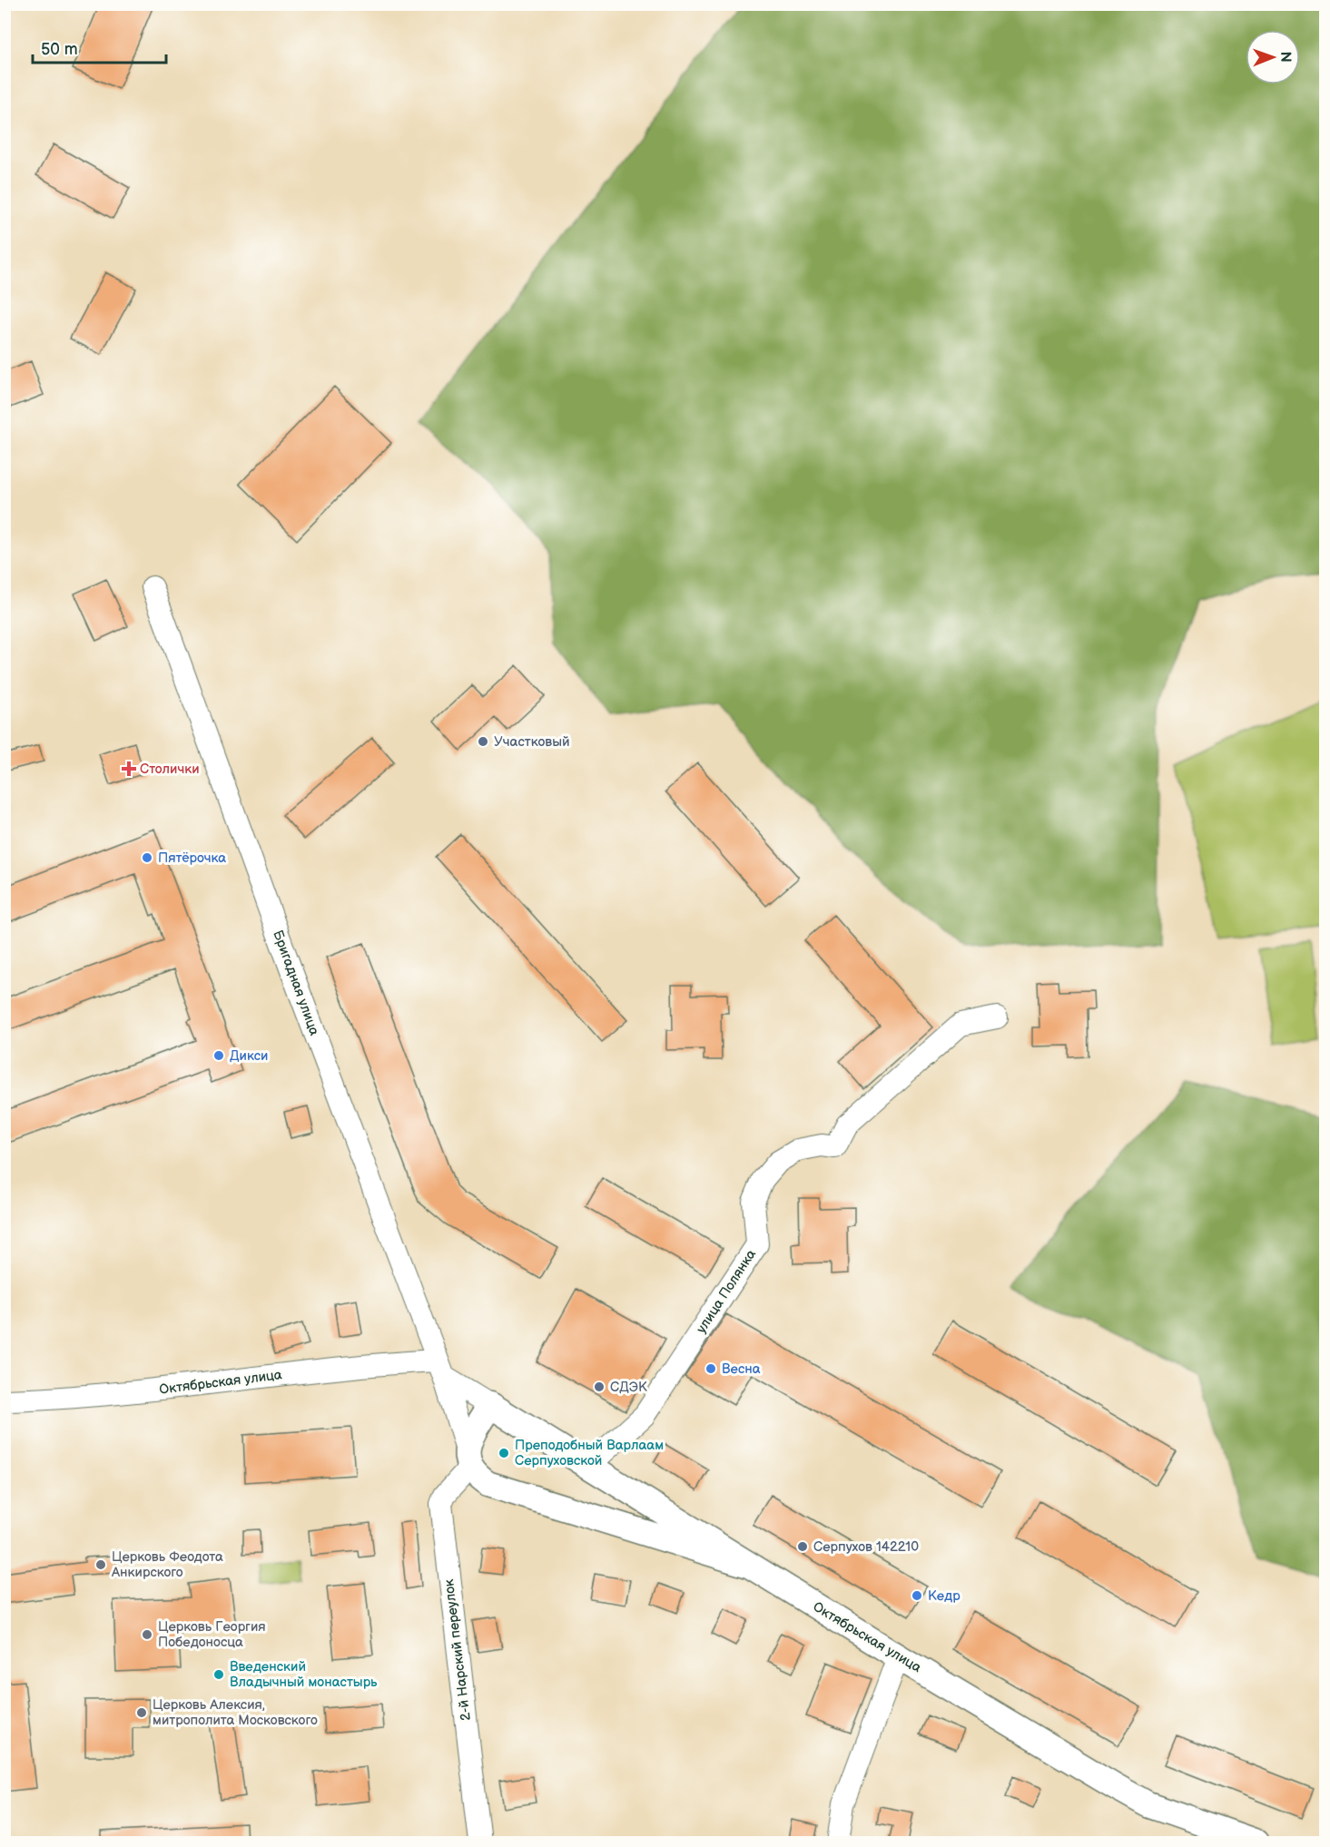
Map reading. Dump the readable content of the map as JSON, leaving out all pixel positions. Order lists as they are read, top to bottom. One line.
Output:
{"streets":{"street":["Бригадная улица","улица Полянка","Октябрьская улица","2-й Нарский переулок"]},"crossings":[["Бригадная улица","Октябрьская улица"],["Бригадная улица","2-й Нарский переулок"],["улица Полянка","Октябрьская улица"]],"places":{"other":["Участковый","Пятёрочка","Дикси","Весна","СДЭК","Преподобный Варлаам Серпуховской","Серпухов 142210","Церковь Феодота Анкирского","Кедр","Церковь Георгия Победоносца","Введенский Владычный монастырь","Церковь Алексия, митрополита Московского"],"health":["Столички"]},"scale_bar":"50 m","north":"right"}
